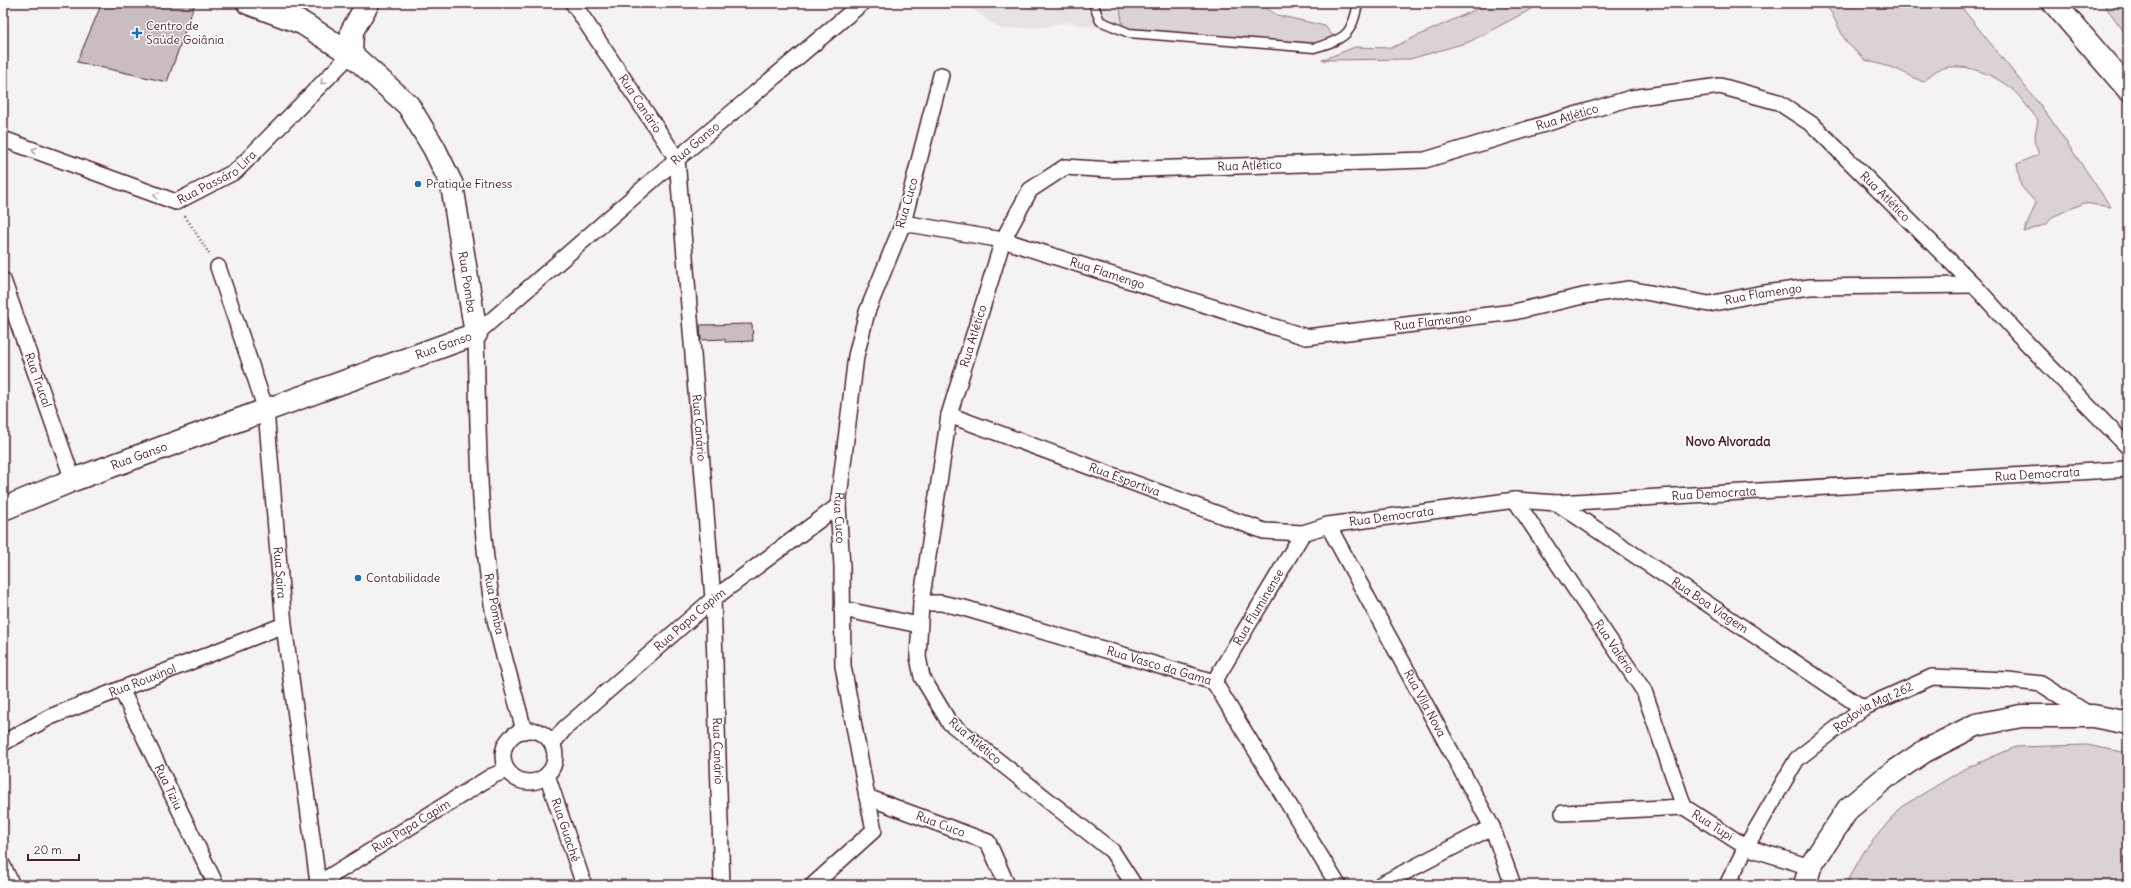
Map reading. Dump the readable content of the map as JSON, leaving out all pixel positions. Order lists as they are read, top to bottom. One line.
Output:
{"streets":{"street":["Rua Canário","Rua Atlético","Rua Ganso","Rua Passáro Lira","Rua Cuco","Rua Flamengo","Rua Pomba","Rua Trucal","Rua Democrata","Rua Esportiva","Rua Saíra","Rua Boa Viagem","Rua Fluminense","Rua Papa Capim","Rua Valério","Rua Vasco da Gama","Rua Rouxinol","Rua Vila Nova","Rodovia Mgt 262","Rua Tiziu","Rua Tupi","Rua Guaché"]},"crossings":[["Rua Canário","Rua Ganso"],["Rua Canário","Rua Papa Capim"],["Rua Atlético","Rua Flamengo"],["Rua Atlético","Rua Esportiva"],["Rua Atlético","Rua Vasco da Gama"],["Rua Ganso","Rua Pomba"],["Rua Ganso","Rua Trucal"],["Rua Ganso","Rua Saíra"],["Rua Passáro Lira","Rua Pomba"],["Rua Cuco","Rua Flamengo"],["Rua Cuco","Rua Papa Capim"],["Rua Pomba","Rua Papa Capim"],["Rua Pomba","Rua Guaché"],["Rua Democrata","Rua Esportiva"],["Rua Democrata","Rua Boa Viagem"],["Rua Democrata","Rua Fluminense"],["Rua Democrata","Rua Valério"],["Rua Democrata","Rua Vila Nova"],["Rua Esportiva","Rua Fluminense"],["Rua Saíra","Rua Papa Capim"],["Rua Saíra","Rua Rouxinol"],["Rua Boa Viagem","Rodovia Mgt 262"],["Rua Fluminense","Rua Vasco da Gama"],["Rua Papa Capim","Rua Guaché"],["Rua Valério","Rua Tupi"],["Rua Rouxinol","Rua Tiziu"],["Rodovia Mgt 262","Rua Tupi"]],"one_way":["Rua Passáro Lira"],"districts":["Novo Alvorada"],"places":{"health":["Centro de Saúde Goiânia"],"other":["Pratique Fitness","Contabilidade"]},"scale_bar":"20 m"}
